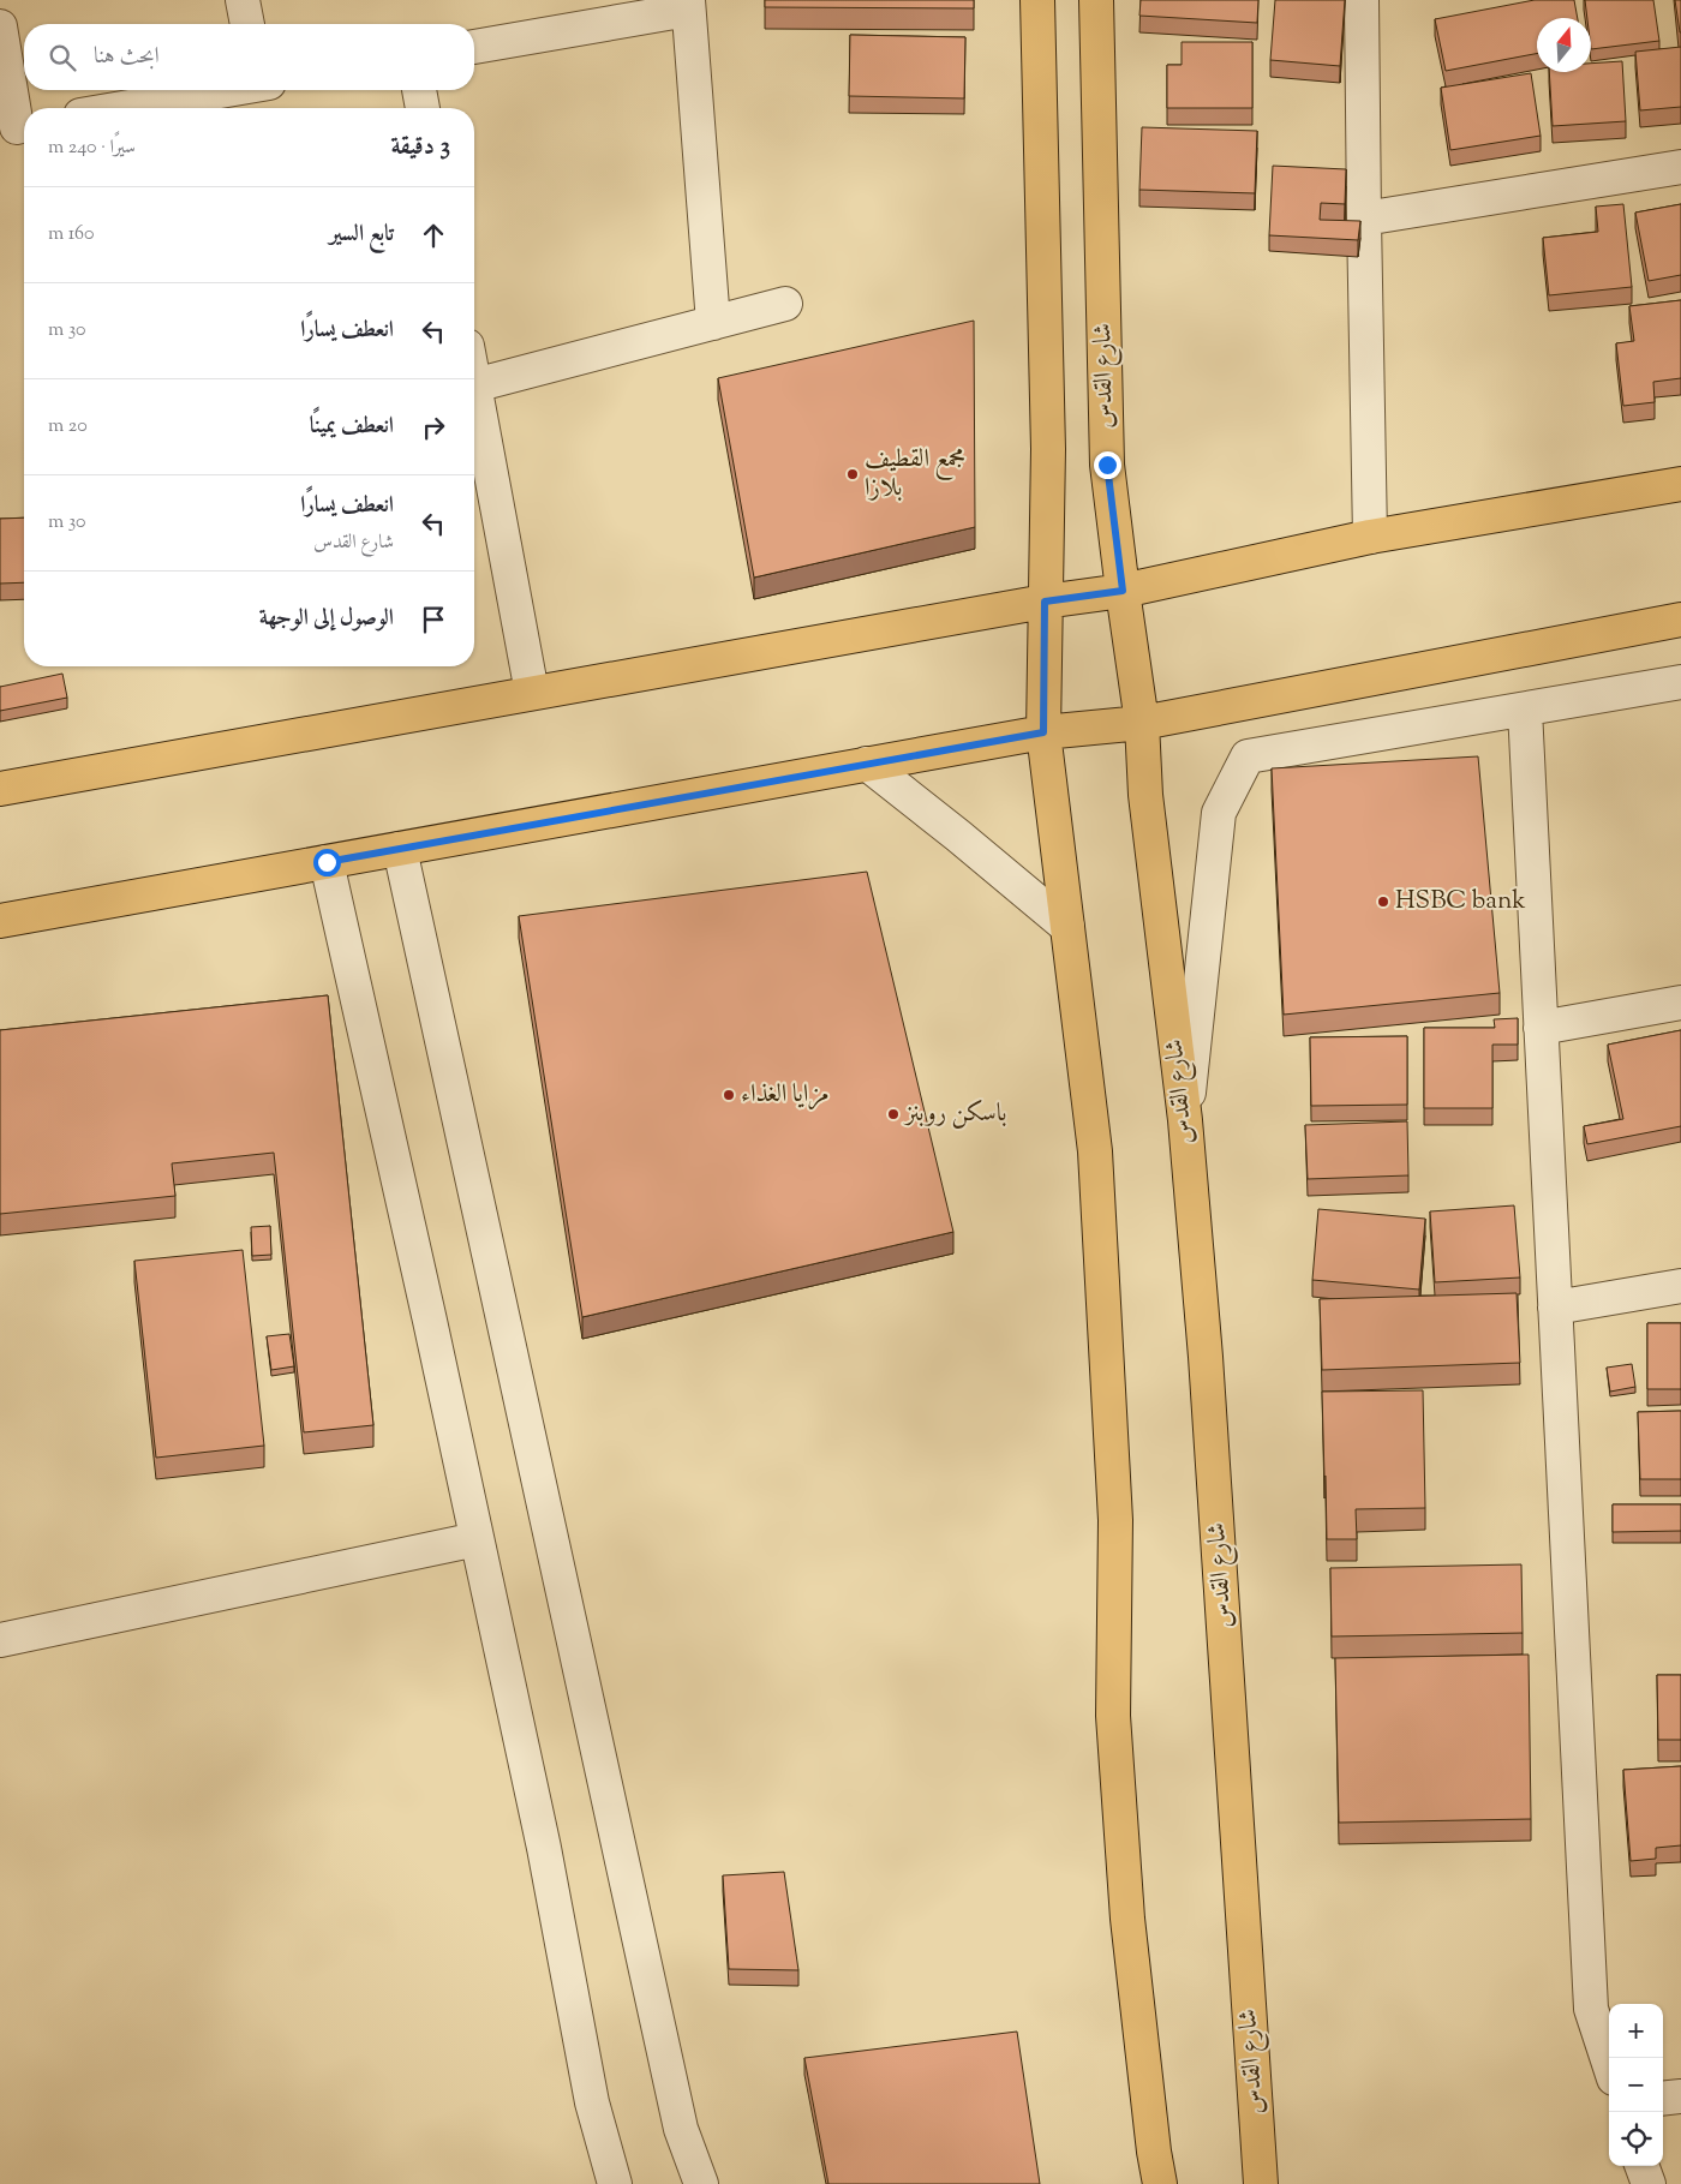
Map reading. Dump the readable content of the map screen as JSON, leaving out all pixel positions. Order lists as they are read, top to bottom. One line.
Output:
{"streets":{"main road":["شارع القدس"]},"places":["مجمع القطيف بلازا","HSBC bank","مزايا الغذاء","باسكن روبنز"],"north":"top","page":{"search":"ابحث هنا","heading":["3 دقيقة","سيرًا · 240 m"],"list":[["تابع السير","160 m"],["انعطف يسارًا","30 m"],["انعطف يمينًا","20 m"],["انعطف يسارًا","شارع القدس","30 m"],"الوصول إلى الوجهة"],"map_buttons":["+","−"]}}
